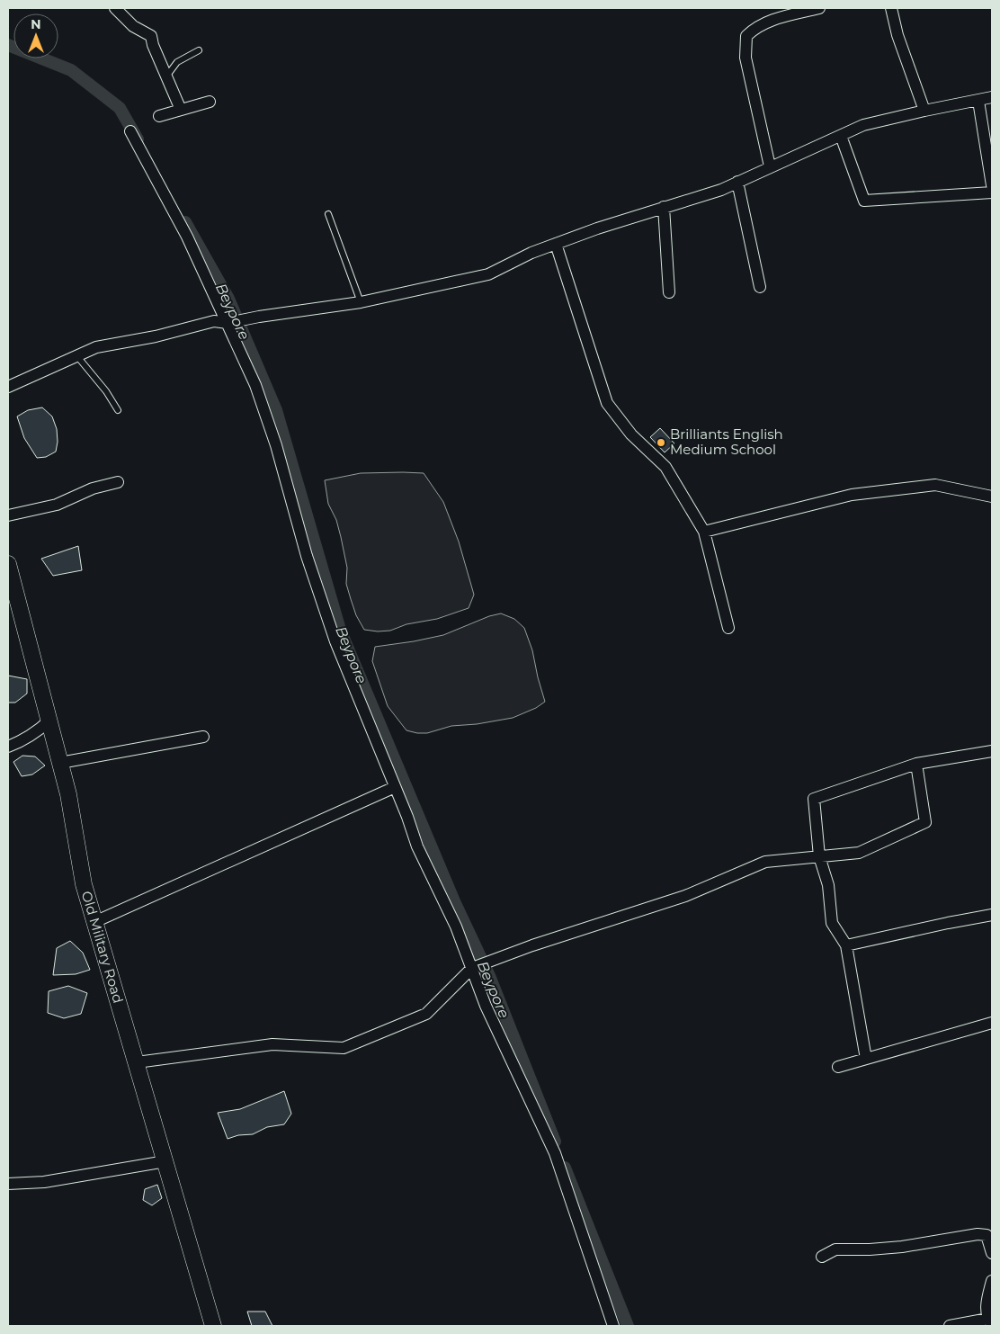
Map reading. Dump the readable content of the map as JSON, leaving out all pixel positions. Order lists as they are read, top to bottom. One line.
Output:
{"streets":{"main road":["Old Military Road"]},"water":["Beypore"],"places":["Brilliants English Medium School"],"north":"top"}
